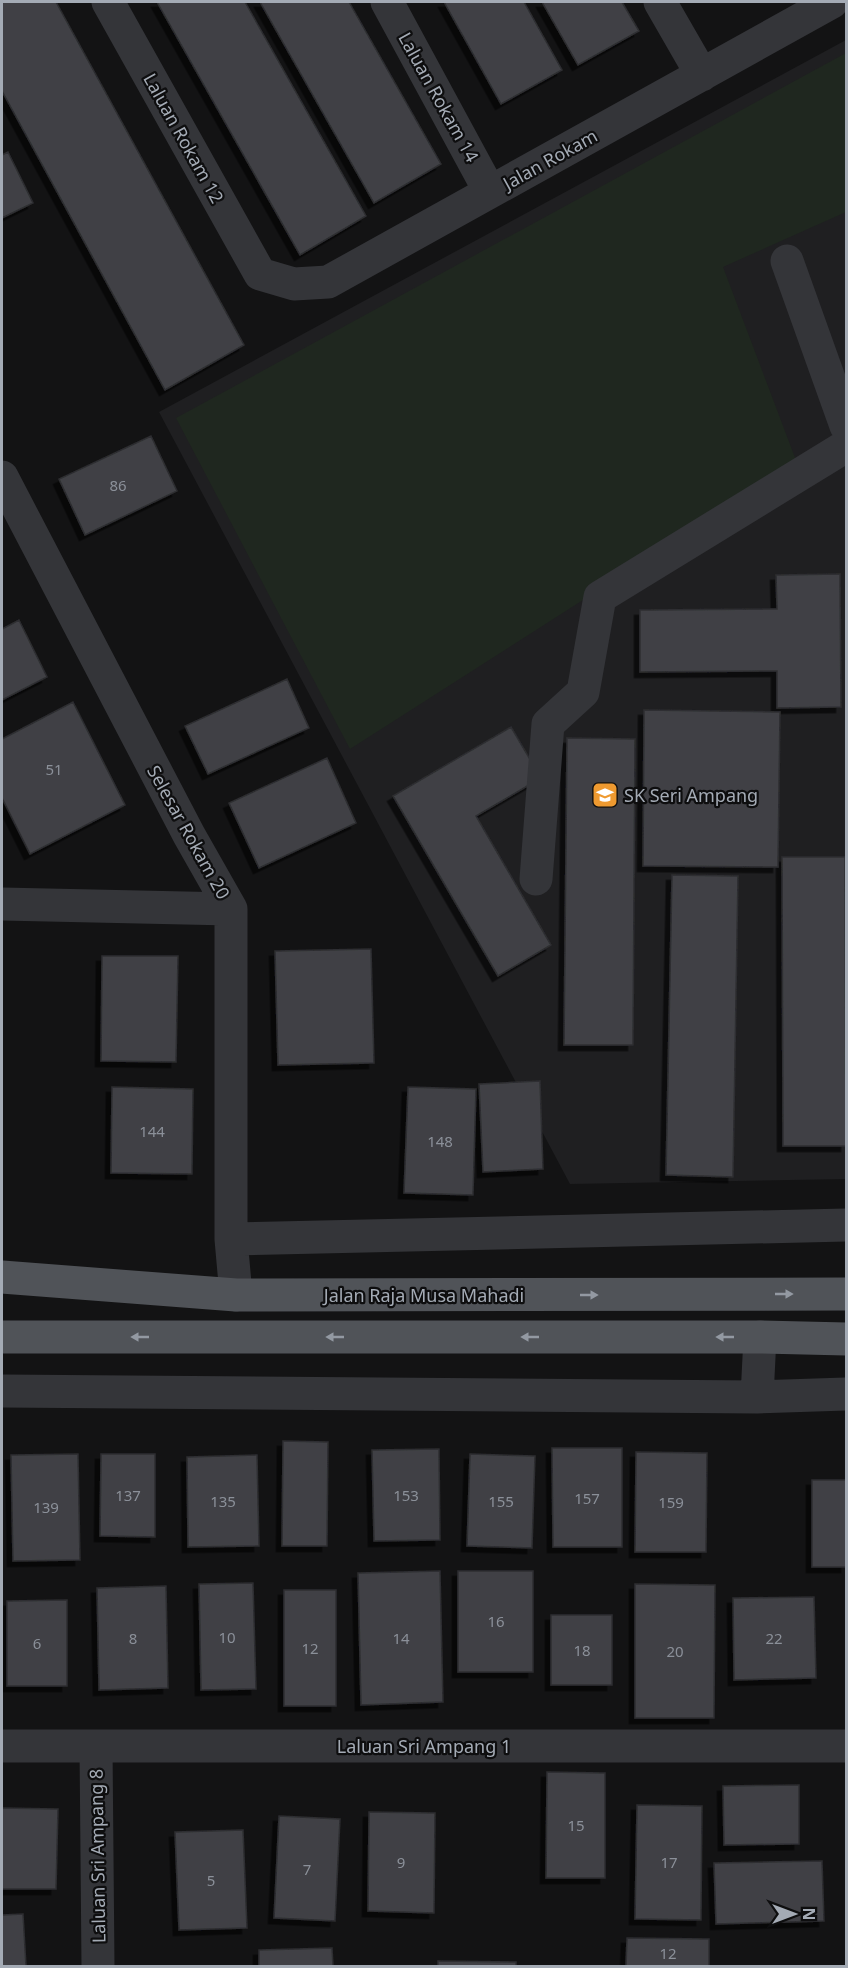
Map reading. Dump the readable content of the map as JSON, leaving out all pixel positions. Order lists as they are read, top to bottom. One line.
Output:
{"streets":{"main road":["Jalan Raja Musa Mahadi"],"street":["Laluan Rokam 14","Laluan Rokam 12","Jalan Rokam","Selesar Rokam 20","Laluan Sri Ampang 1","Laluan Sri Ampang 8"]},"crossings":[["Laluan Rokam 14","Jalan Rokam"],["Laluan Rokam 12","Jalan Rokam"],["Selesar Rokam 20","Jalan Raja Musa Mahadi"],["Laluan Sri Ampang 1","Laluan Sri Ampang 8"]],"places":{"school or university":["SK Seri Ampang"]},"house_numbers":["86","51","144","148","137","153","157","135","155","159","139","16","10","8","14","22","6","12","18","20","15","9","17","7","5","12"],"north":"right"}
